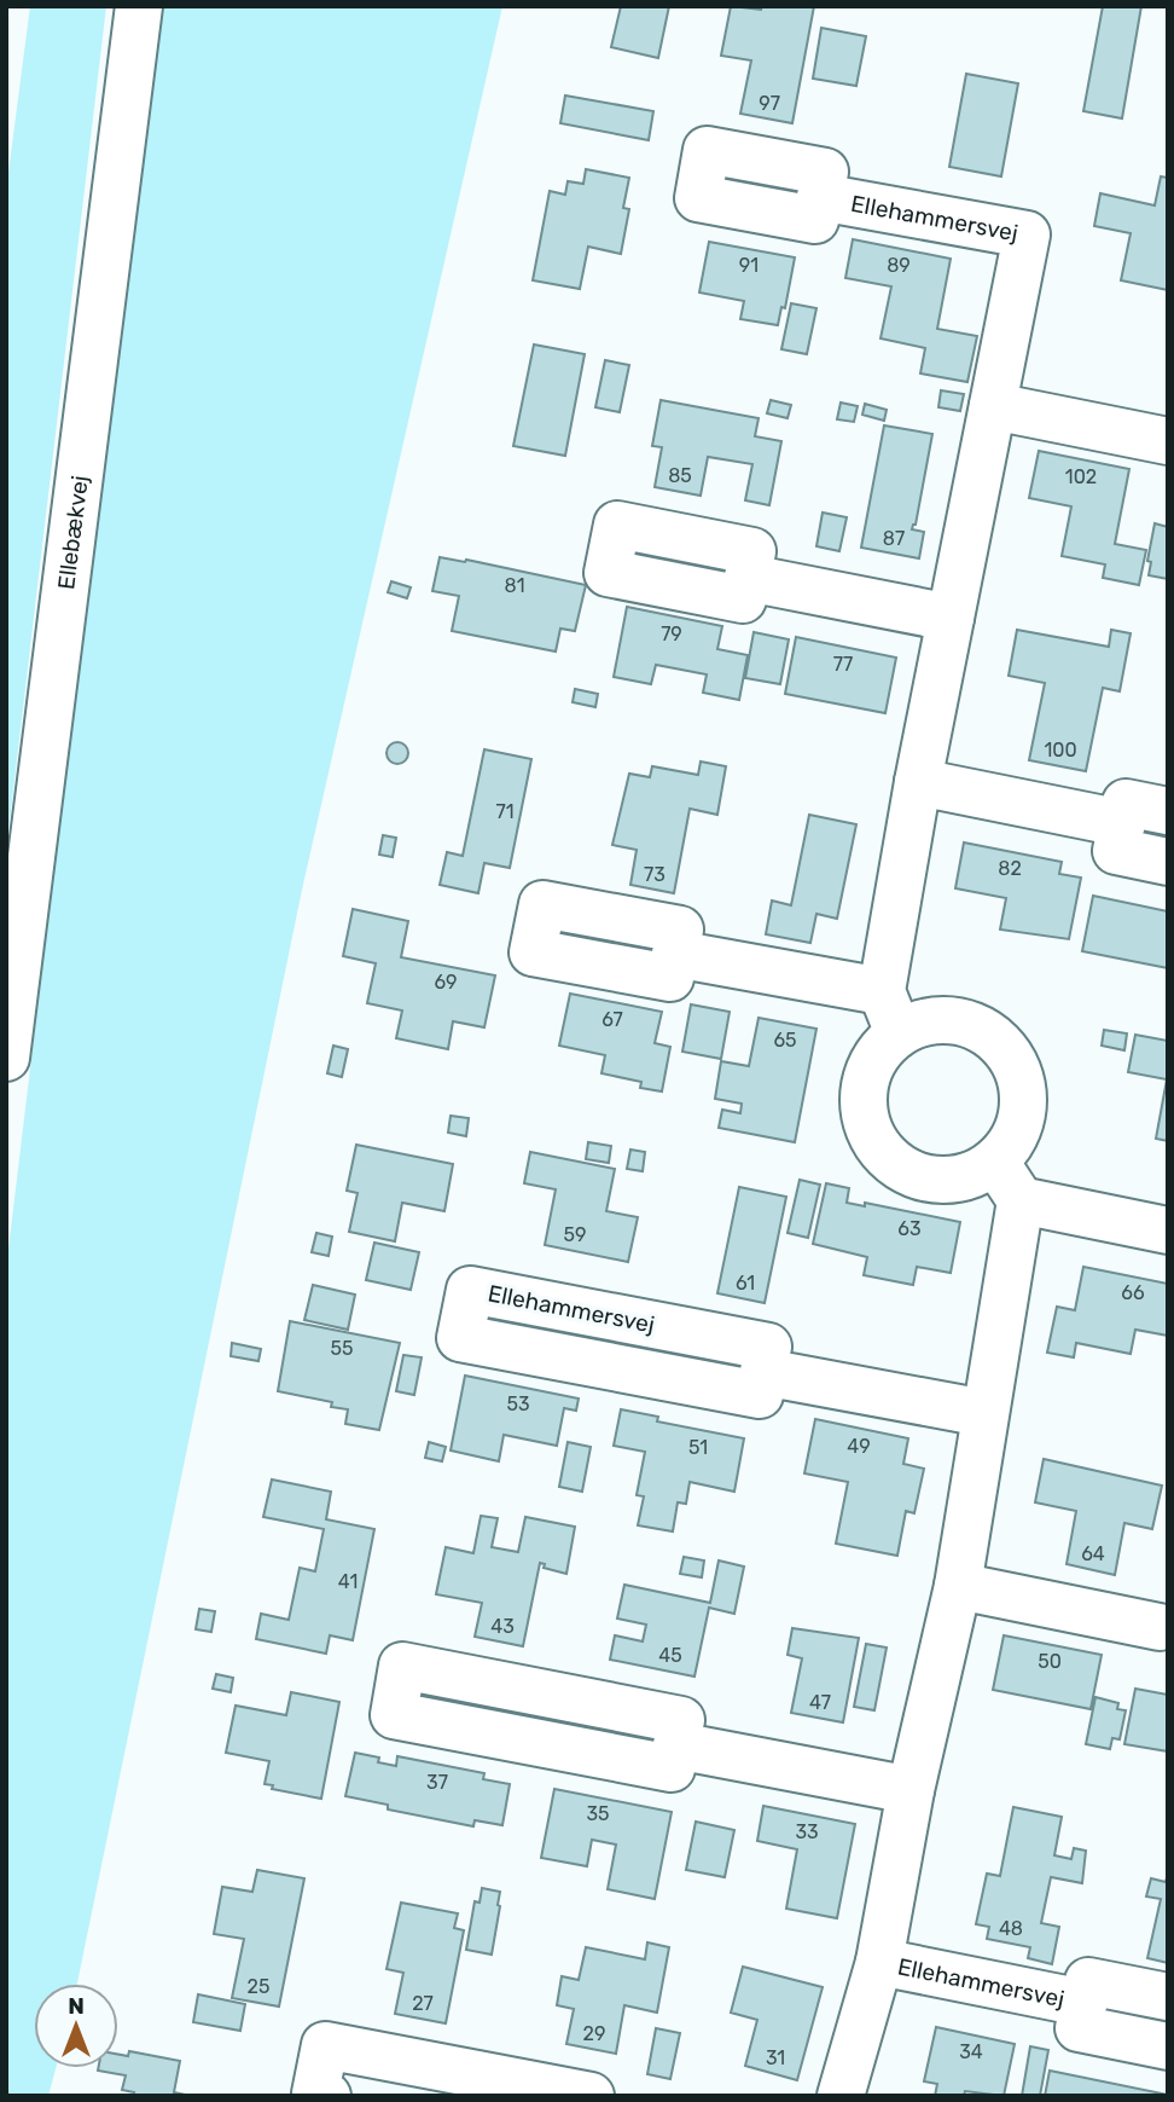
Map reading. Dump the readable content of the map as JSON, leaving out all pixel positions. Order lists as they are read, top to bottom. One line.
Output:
{"streets":{"street":["Ellehammersvej","Ellebækvej"]},"house_numbers":["97","91","89","85","102","87","81","79","77","100","71","82","73","69","67","65","63","59","61","66","55","53","49","51","64","41","43","45","50","47","37","35","33","48","25","27","29","34","31"],"north":"top"}
